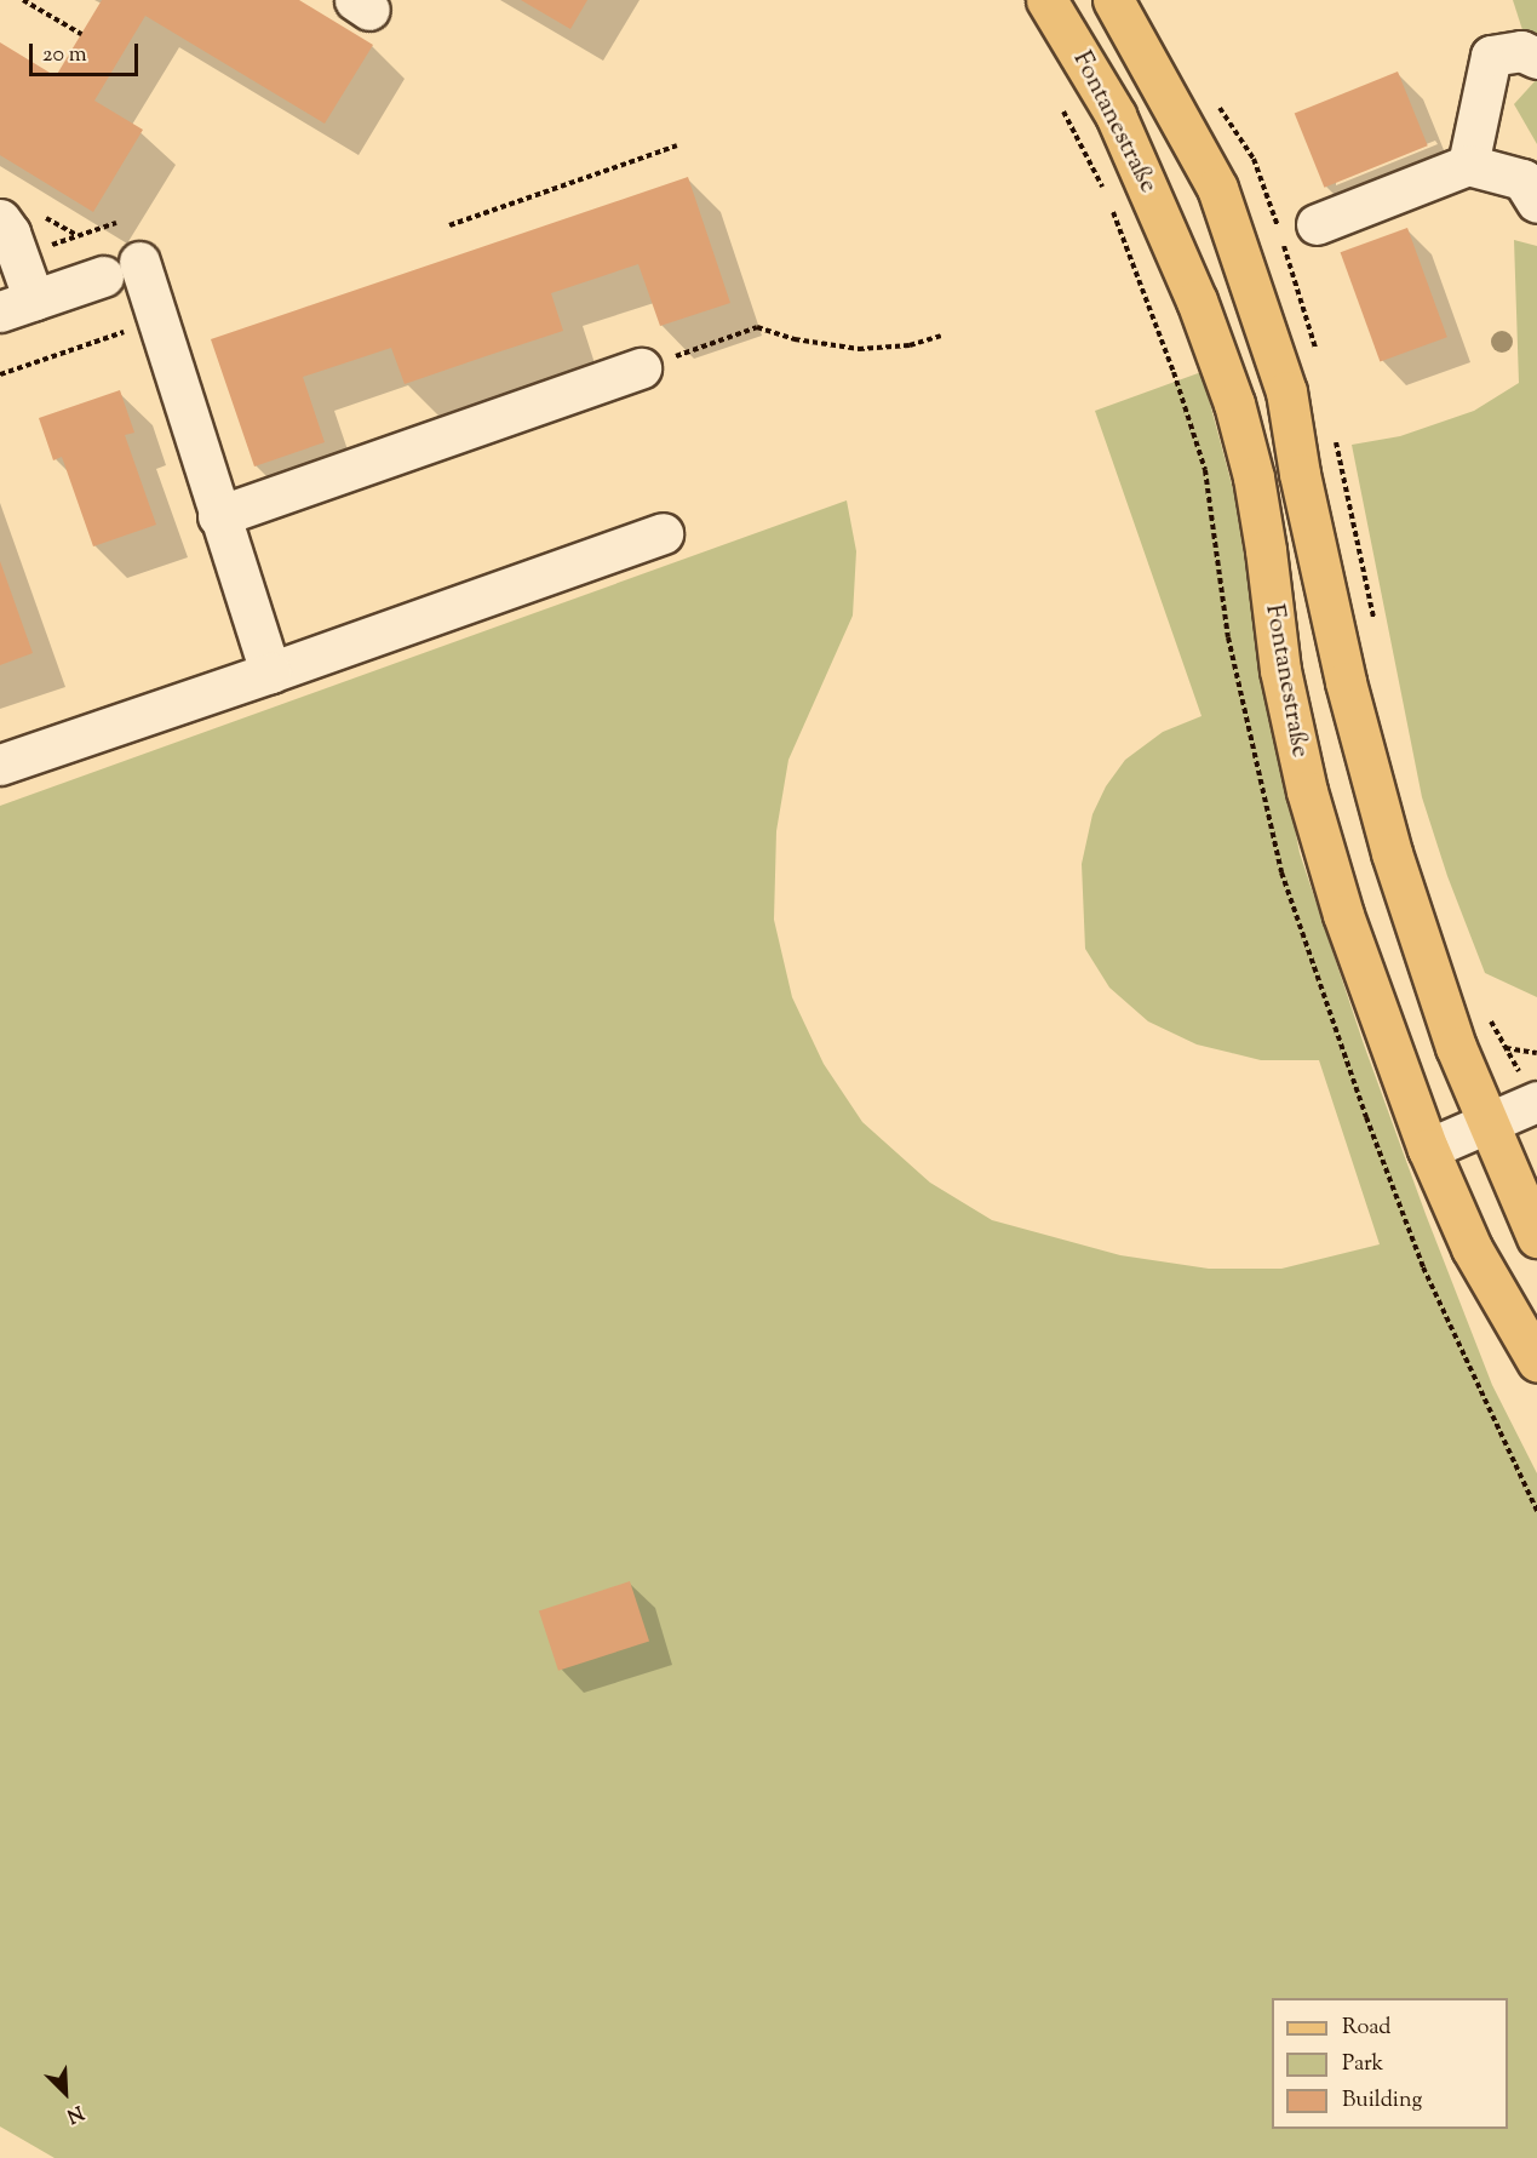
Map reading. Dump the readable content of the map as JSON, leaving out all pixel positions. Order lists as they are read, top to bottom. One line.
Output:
{"streets":{"main road":["Fontanestraße"]},"legend":["Road","Park","Building"],"scale_bar":"20 m","north":"bottom right"}
